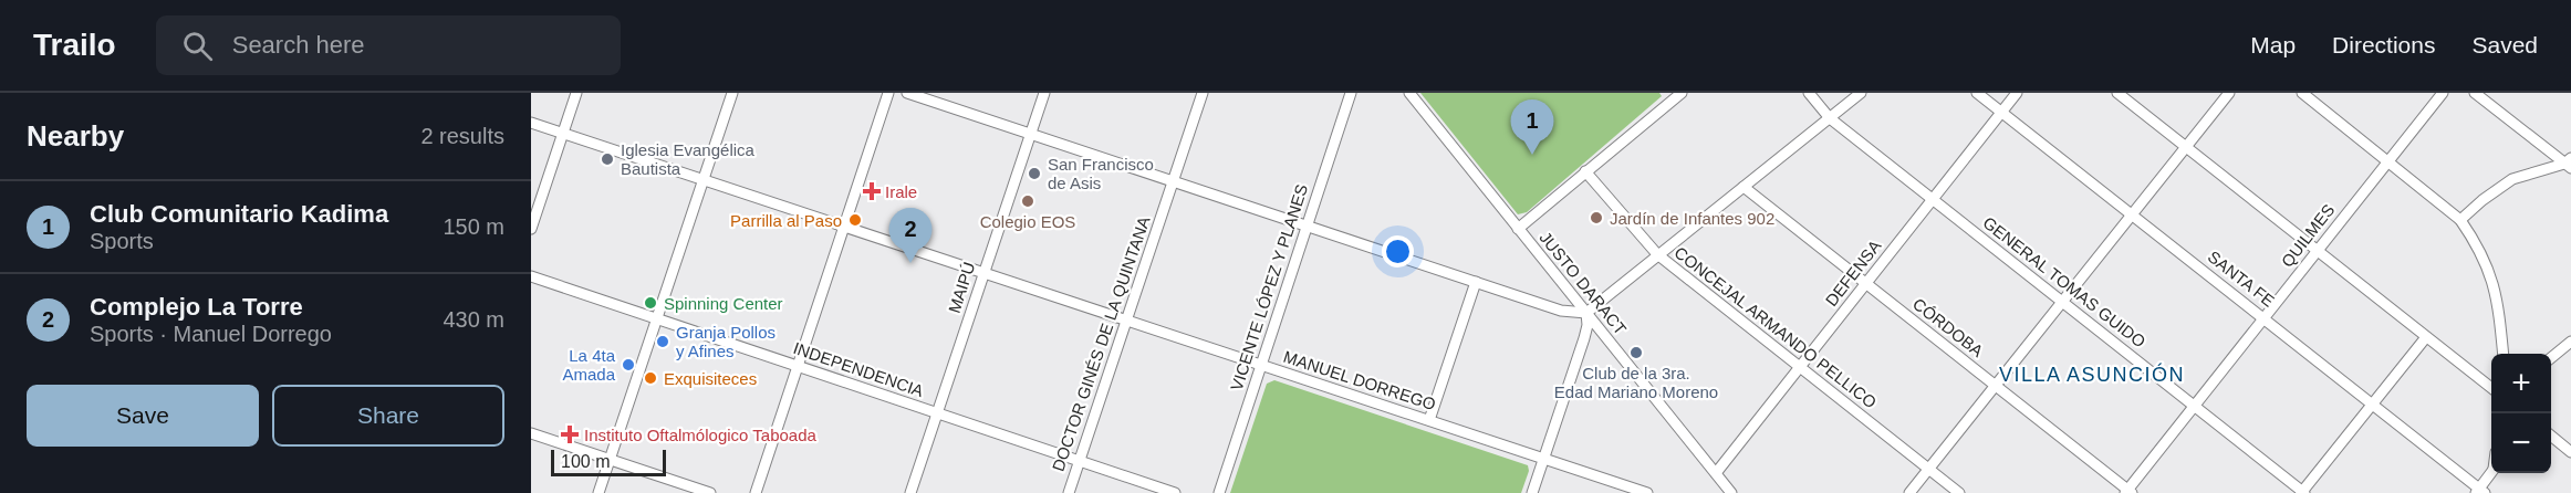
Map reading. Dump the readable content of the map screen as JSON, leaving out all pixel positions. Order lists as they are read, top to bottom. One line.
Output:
{"streets":{"street":["QUILMES","DEFENSA","SANTA FE","GENERAL TOMAS GUIDO","JUSTO DARACT","MAIPÚ","VICENTE LÓPEZ Y PLANES","CONCEJAL ARMANDO PELLICO","CÓRDOBA","DOCTOR GINÉS DE LA QUINTANA","INDEPENDENCIA","MANUEL DORREGO"]},"crossings":[["QUILMES","SANTA FE"],["QUILMES","GENERAL TOMAS GUIDO"],["QUILMES","CÓRDOBA"],["DEFENSA","SANTA FE"],["DEFENSA","GENERAL TOMAS GUIDO"],["DEFENSA","JUSTO DARACT"],["DEFENSA","CONCEJAL ARMANDO PELLICO"],["DEFENSA","CÓRDOBA"],["MAIPÚ","INDEPENDENCIA"],["MAIPÚ","MANUEL DORREGO"],["VICENTE LÓPEZ Y PLANES","MANUEL DORREGO"],["DOCTOR GINÉS DE LA QUINTANA","INDEPENDENCIA"],["DOCTOR GINÉS DE LA QUINTANA","MANUEL DORREGO"]],"districts":["VILLA ASUNCIÓN"],"places":{"other":["Iglesia Evangélica Bautista","San Francisco de Asis","Colegio EOS","Jardín de Infantes 902","Parrilla al Paso","Spinning Center","Granja Pollos y Afines","Club de la 3ra. Edad Mariano Moreno","La 4ta Amada","Exquisiteces"],"health":["Irale","Instituto Oftalmólogico Taboada"]},"scale_bar":"100 m","page":{"header":"Trailo","search":"Search here","nav":["Map","Directions","Saved"],"heading":["Nearby","2 results"],"pins":["1","2"],"list":[{"mark":"1","name":"Club Comunitario Kadima","note":"Sports","value":"150 m"},{"mark":"2","name":"Complejo La Torre","note":"Sports · Manuel Dorrego","value":"430 m"}],"map_buttons":["+","−"],"buttons":["Save","Share"],"scale":"100 m"}}
